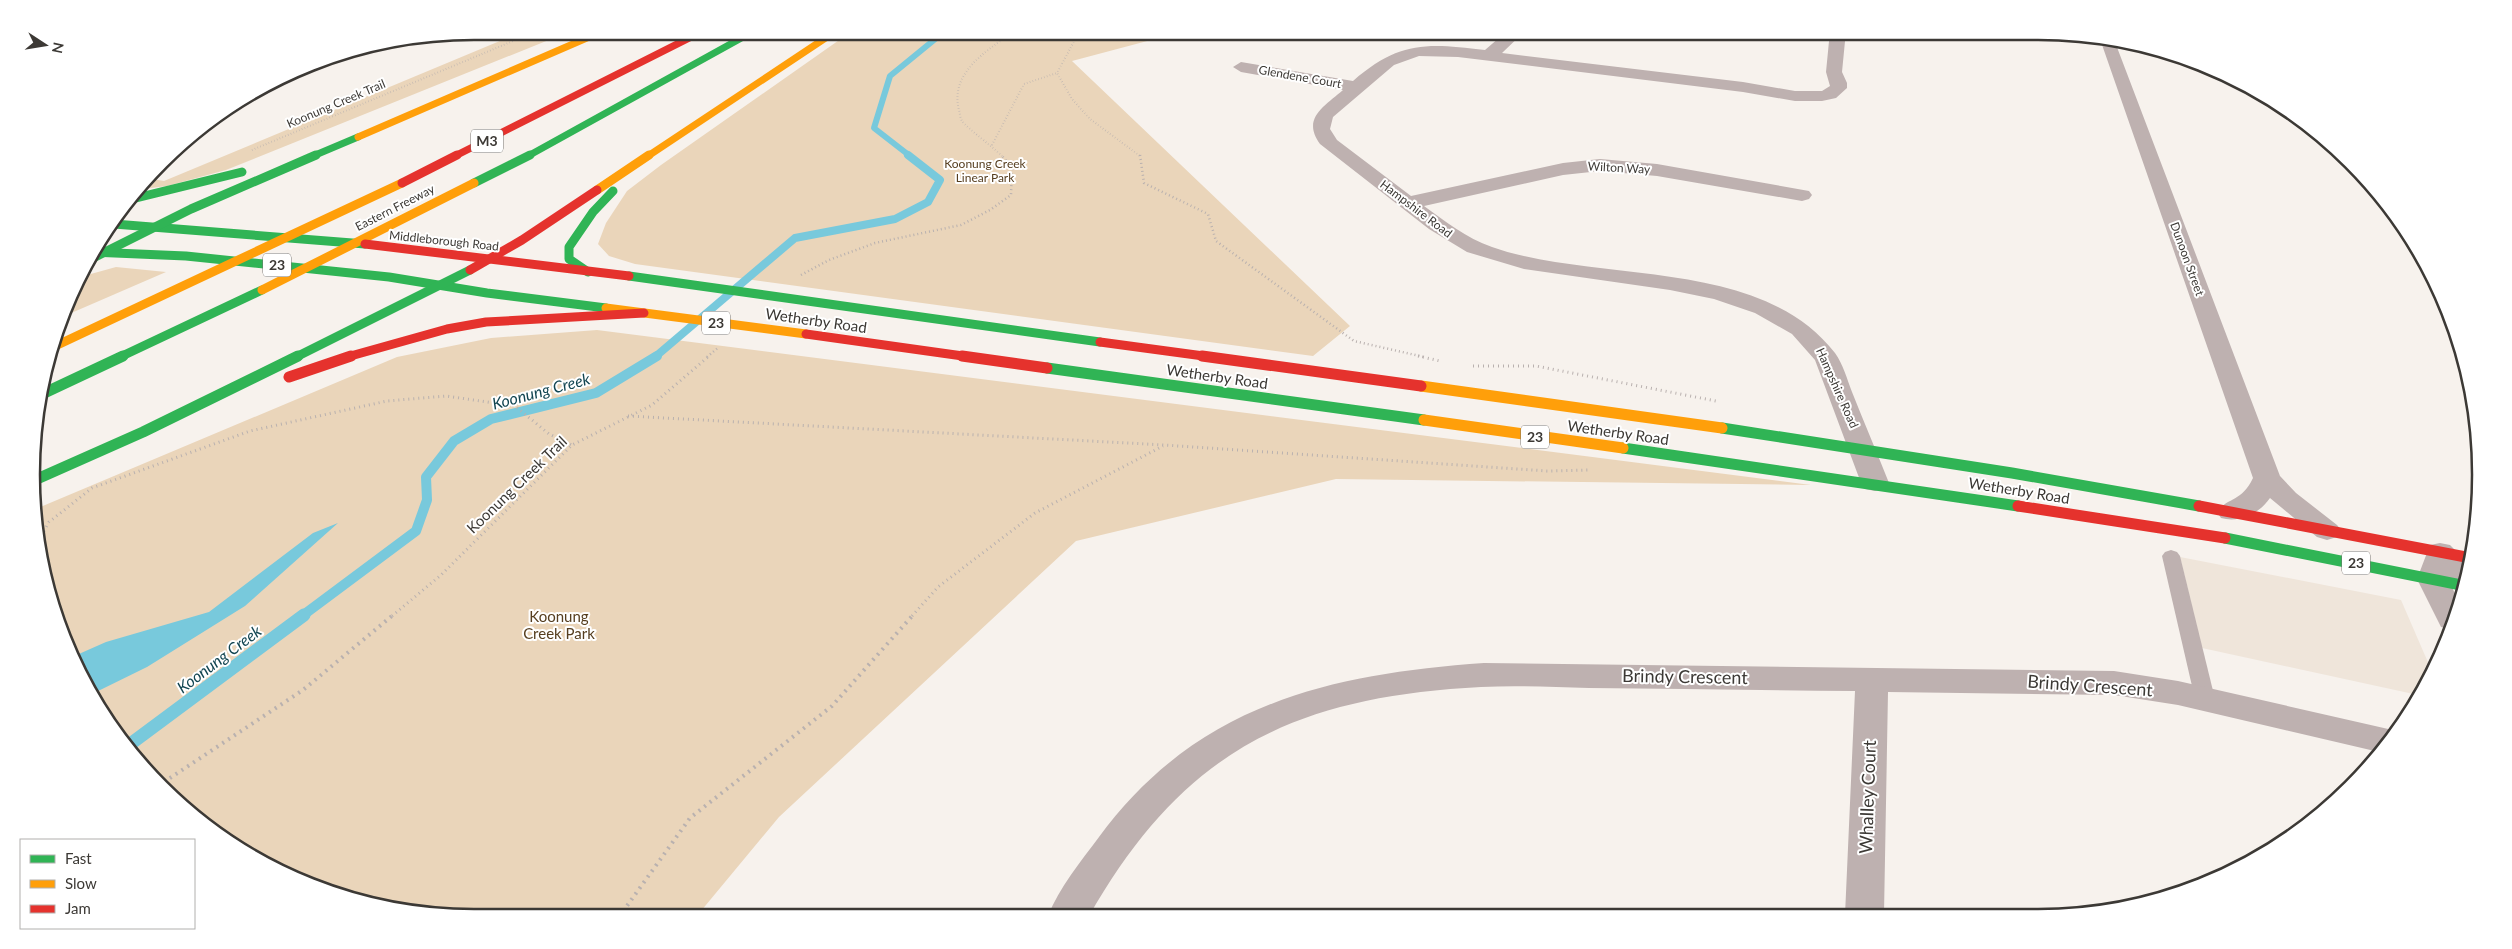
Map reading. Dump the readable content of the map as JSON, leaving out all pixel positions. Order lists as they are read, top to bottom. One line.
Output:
{"streets":{"main road":["M3","Eastern Freeway","Middleborough Road","23","Wetherby Road"],"street":["Glendene Court","Wilton Way","Hampshire Road","Dunoon Street","Brindy Crescent","Whalley Court"],"path":["Koonung Creek Trail"]},"crossings":[["Glendene Court","Hampshire Road"],["Wilton Way","Hampshire Road"],["Hampshire Road","Wetherby Road"],["Middleborough Road","Wetherby Road"],["Dunoon Street","Wetherby Road"],["23","Wetherby Road"],["Brindy Crescent","Whalley Court"]],"water":["Koonung Creek"],"parks":["Koonung Creek Linear Park","Koonung Creek Park"],"legend":["Fast","Slow","Jam"],"north":"right"}
